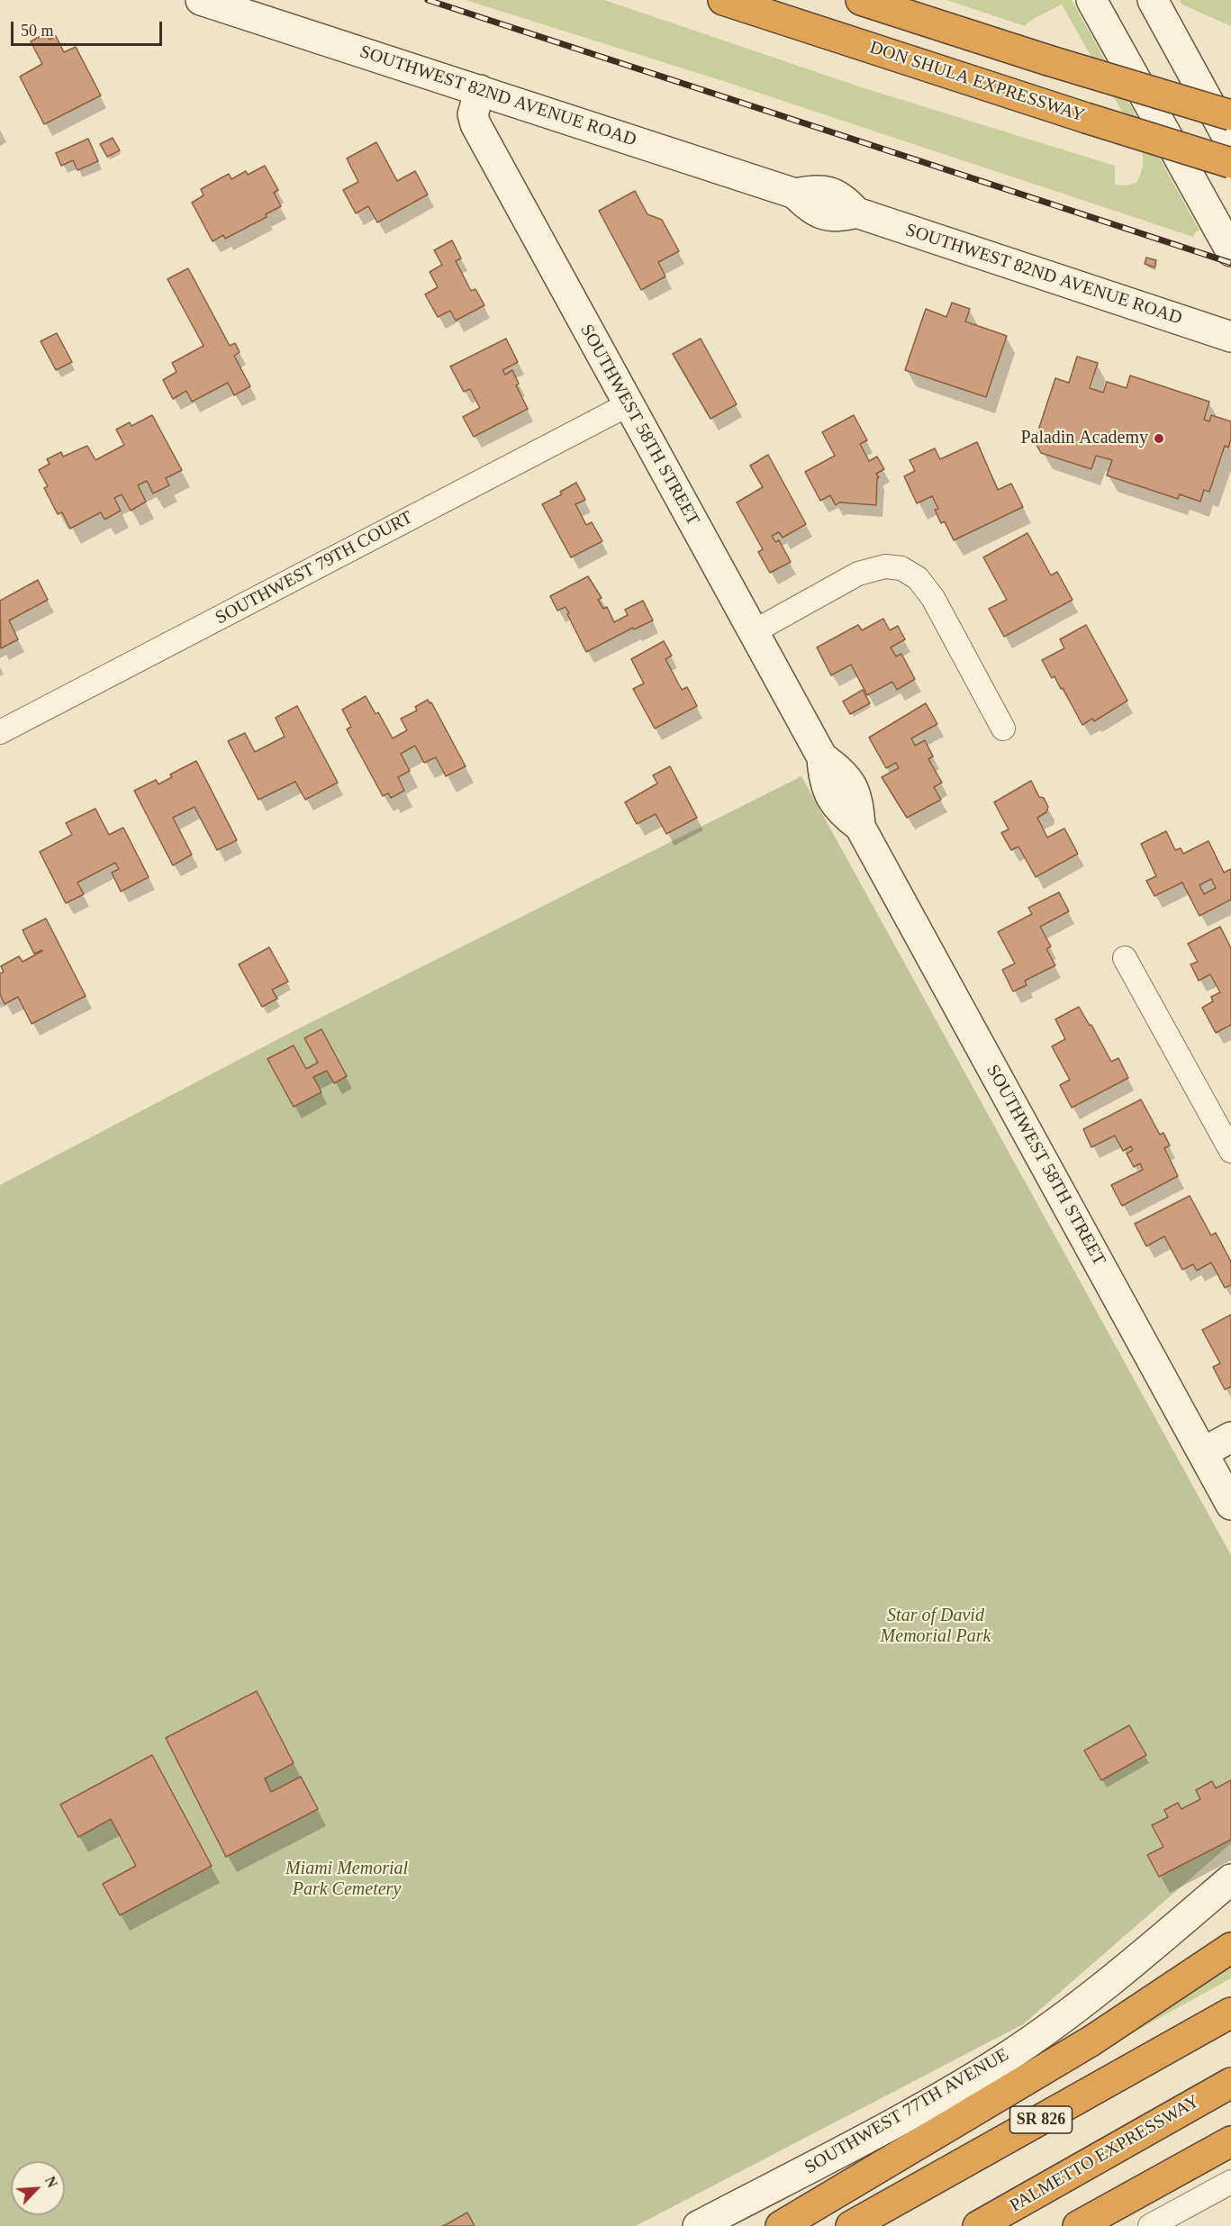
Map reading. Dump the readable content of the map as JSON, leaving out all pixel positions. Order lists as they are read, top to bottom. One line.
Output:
{"streets":{"highway":["DON SHULA EXPRESSWAY","SR 826","PALMETTO EXPRESSWAY"],"street":["SOUTHWEST 82ND AVENUE ROAD","SOUTHWEST 58TH STREET","SOUTHWEST 79TH COURT","SOUTHWEST 77TH AVENUE"]},"crossings":[["SOUTHWEST 82ND AVENUE ROAD","SOUTHWEST 58TH STREET"],["SOUTHWEST 58TH STREET","SOUTHWEST 79TH COURT"]],"parks":["Star of David Memorial Park","Miami Memorial Park Cemetery"],"places":["Paladin Academy"],"scale_bar":"50 m","north":"top right"}
